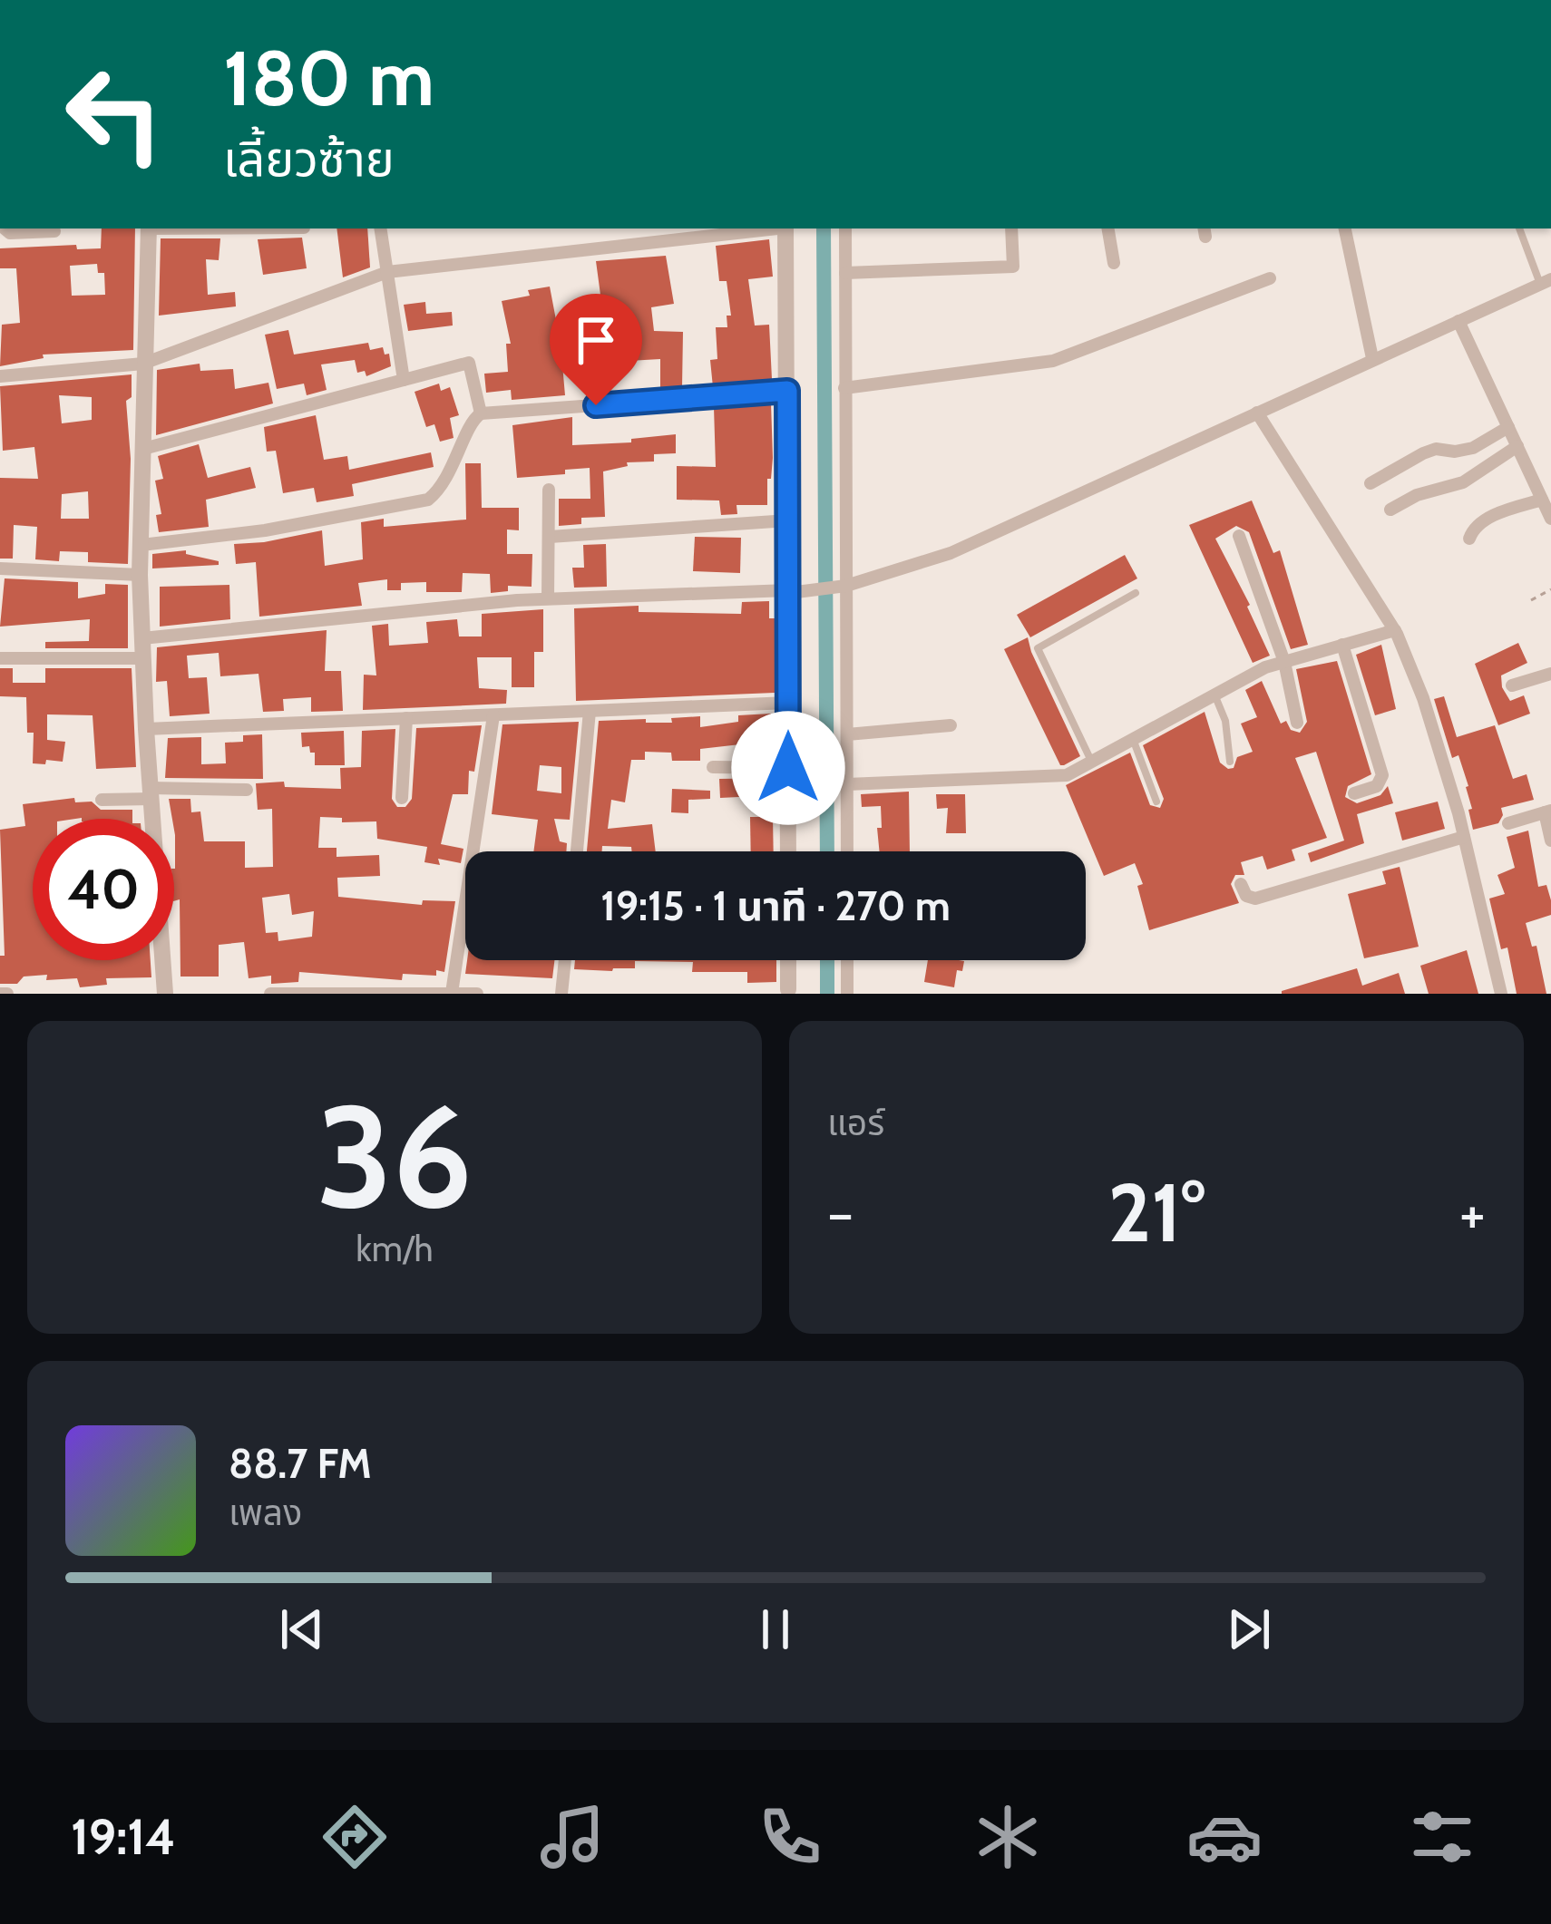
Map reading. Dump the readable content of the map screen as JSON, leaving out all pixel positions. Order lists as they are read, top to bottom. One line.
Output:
{"page":{"turn":["180 m","เลี้ยวซ้าย"],"limit":"40","trip":"19:15 · 1 นาที · 270 m","tile":[["36","km/h"],"แอร์"],"heat":["−","21°","+"],"song":["88.7 FM","เพลง"],"tabs":"19:14"}}
